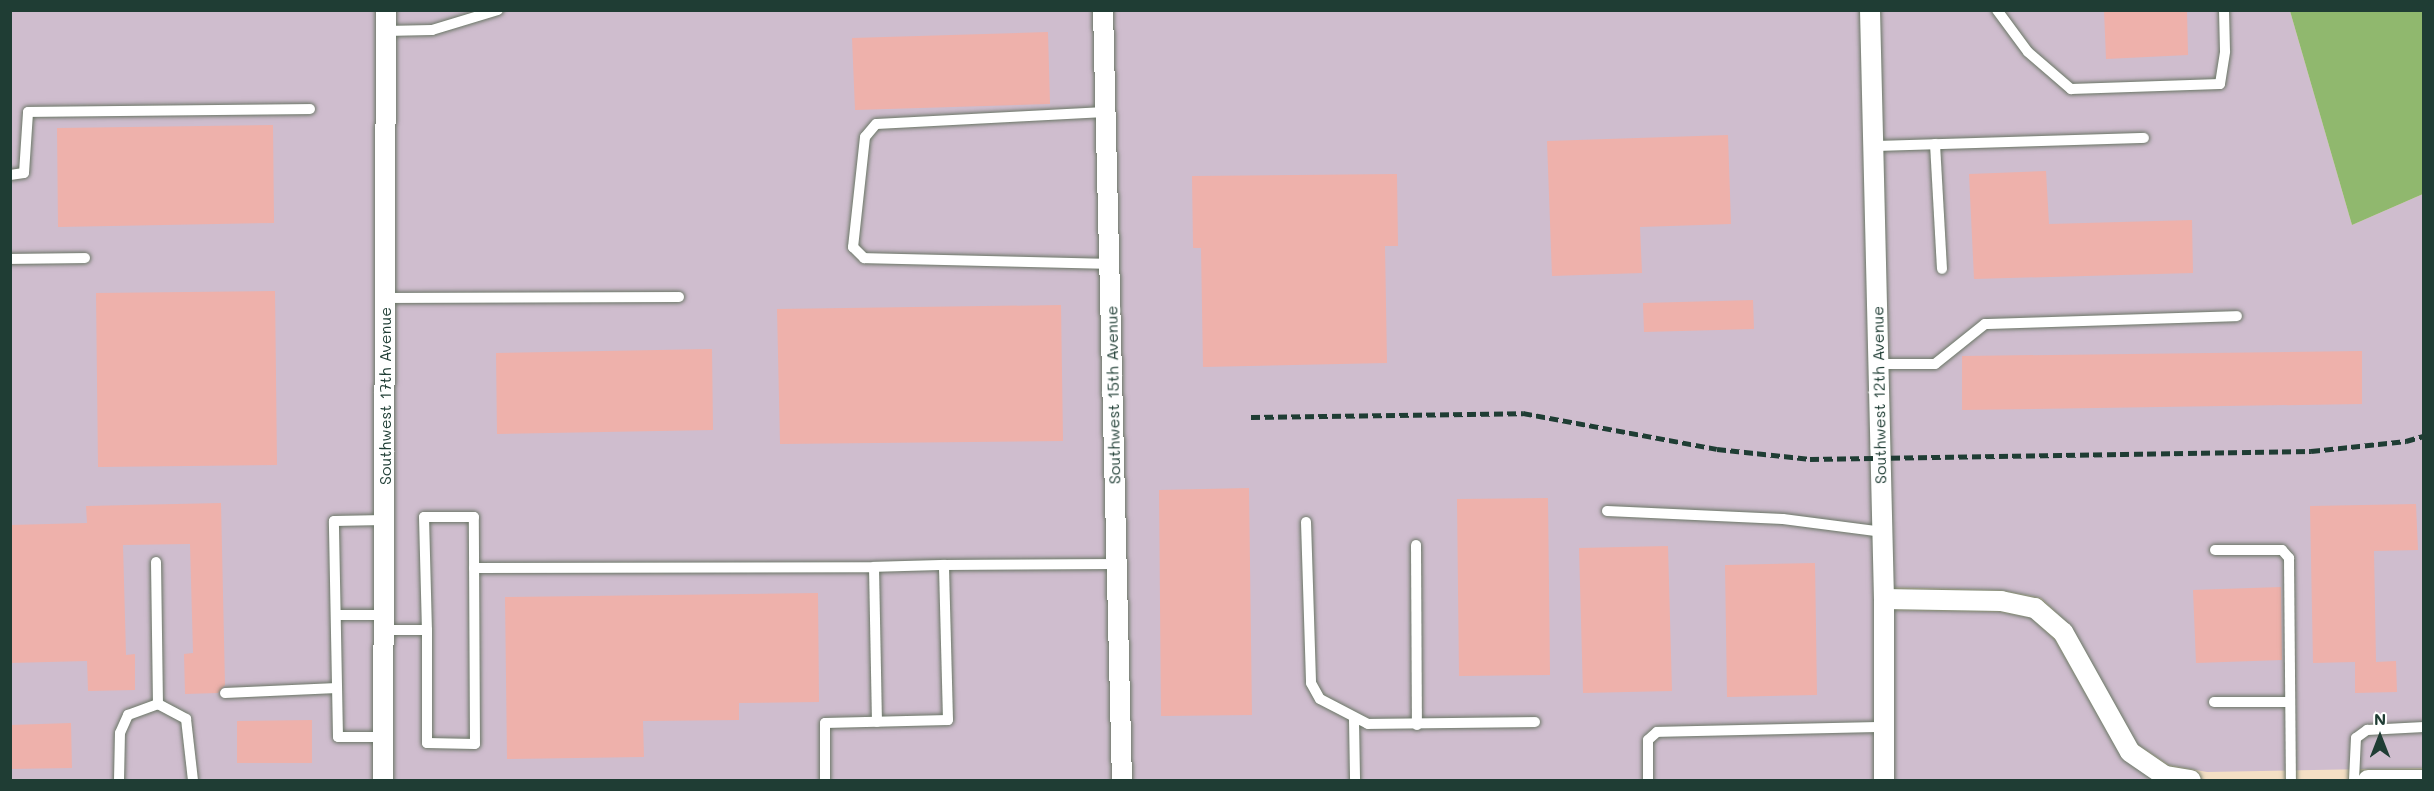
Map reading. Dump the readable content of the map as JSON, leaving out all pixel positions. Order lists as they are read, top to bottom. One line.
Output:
{"streets":{"street":["Southwest 15th Avenue","Southwest 12th Avenue","Southwest 17th Avenue"]},"north":"top"}
